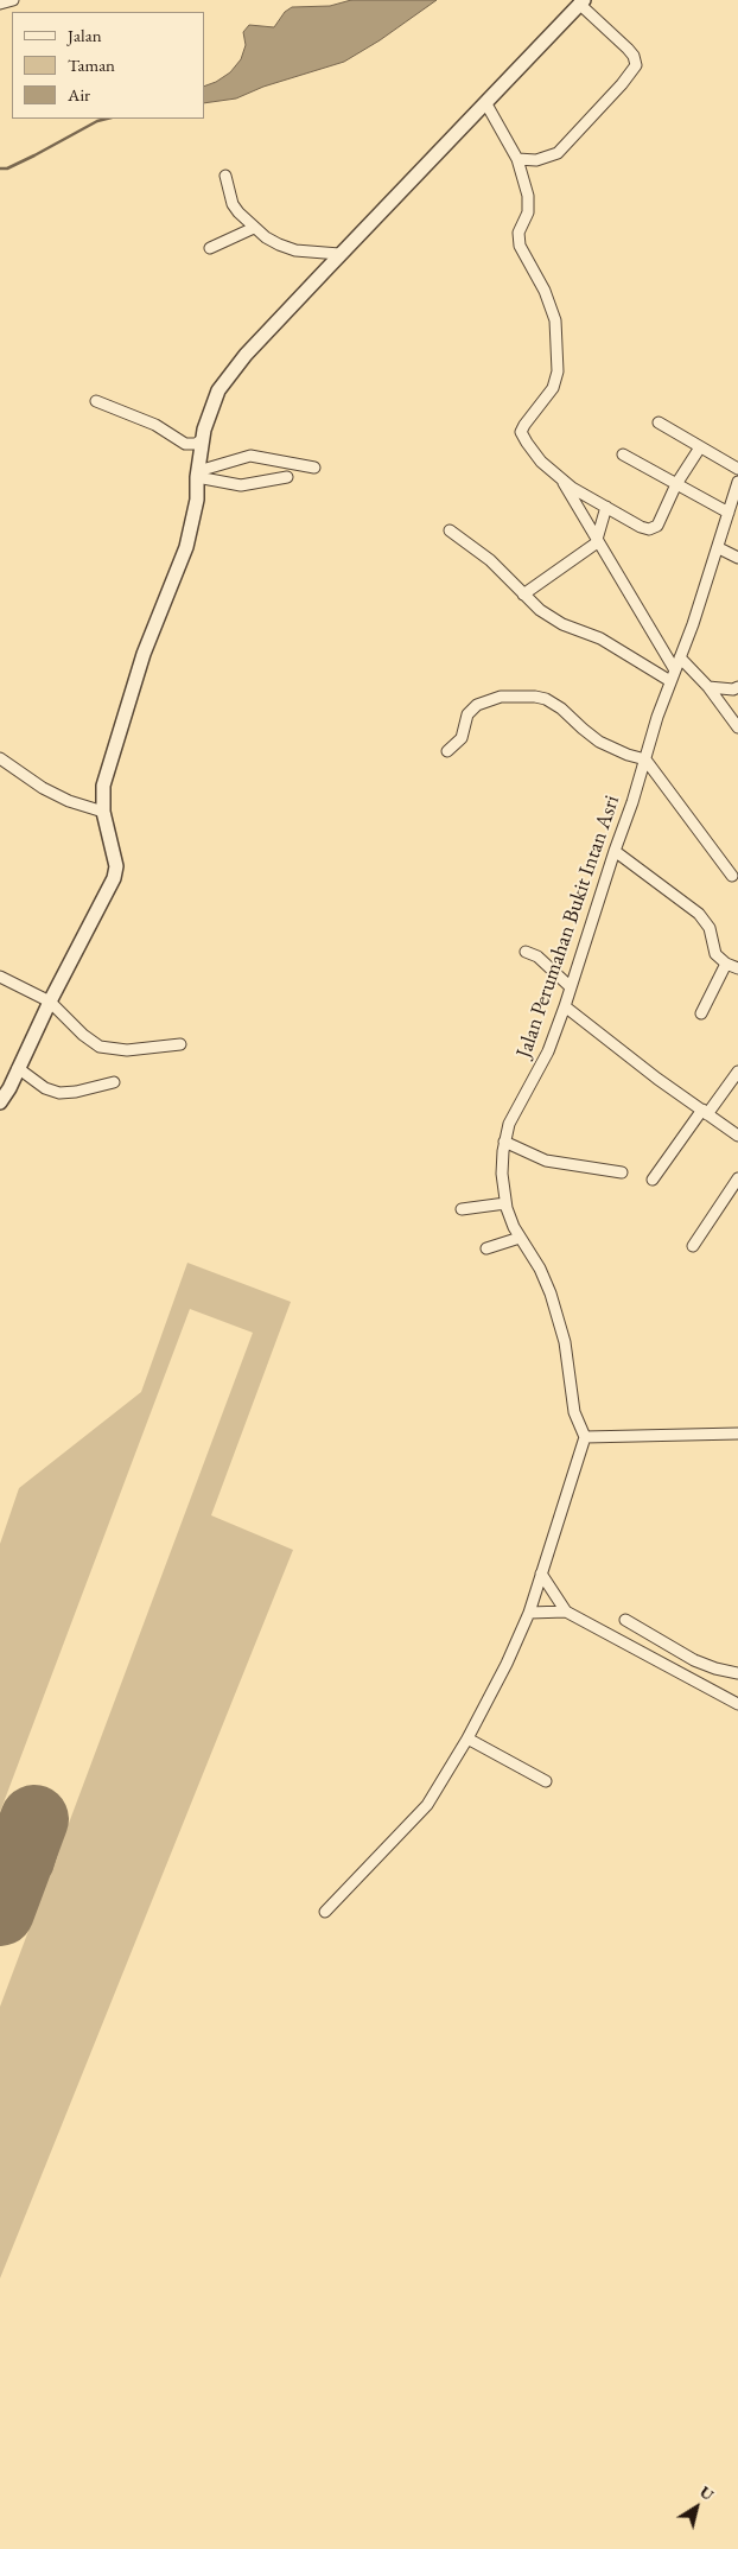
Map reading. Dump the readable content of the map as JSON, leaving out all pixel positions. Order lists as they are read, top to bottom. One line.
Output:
{"streets":{"street":["Jalan Perumahan Bukit Intan Asri"]},"legend":["Jalan","Taman","Air"],"north":"top right"}
